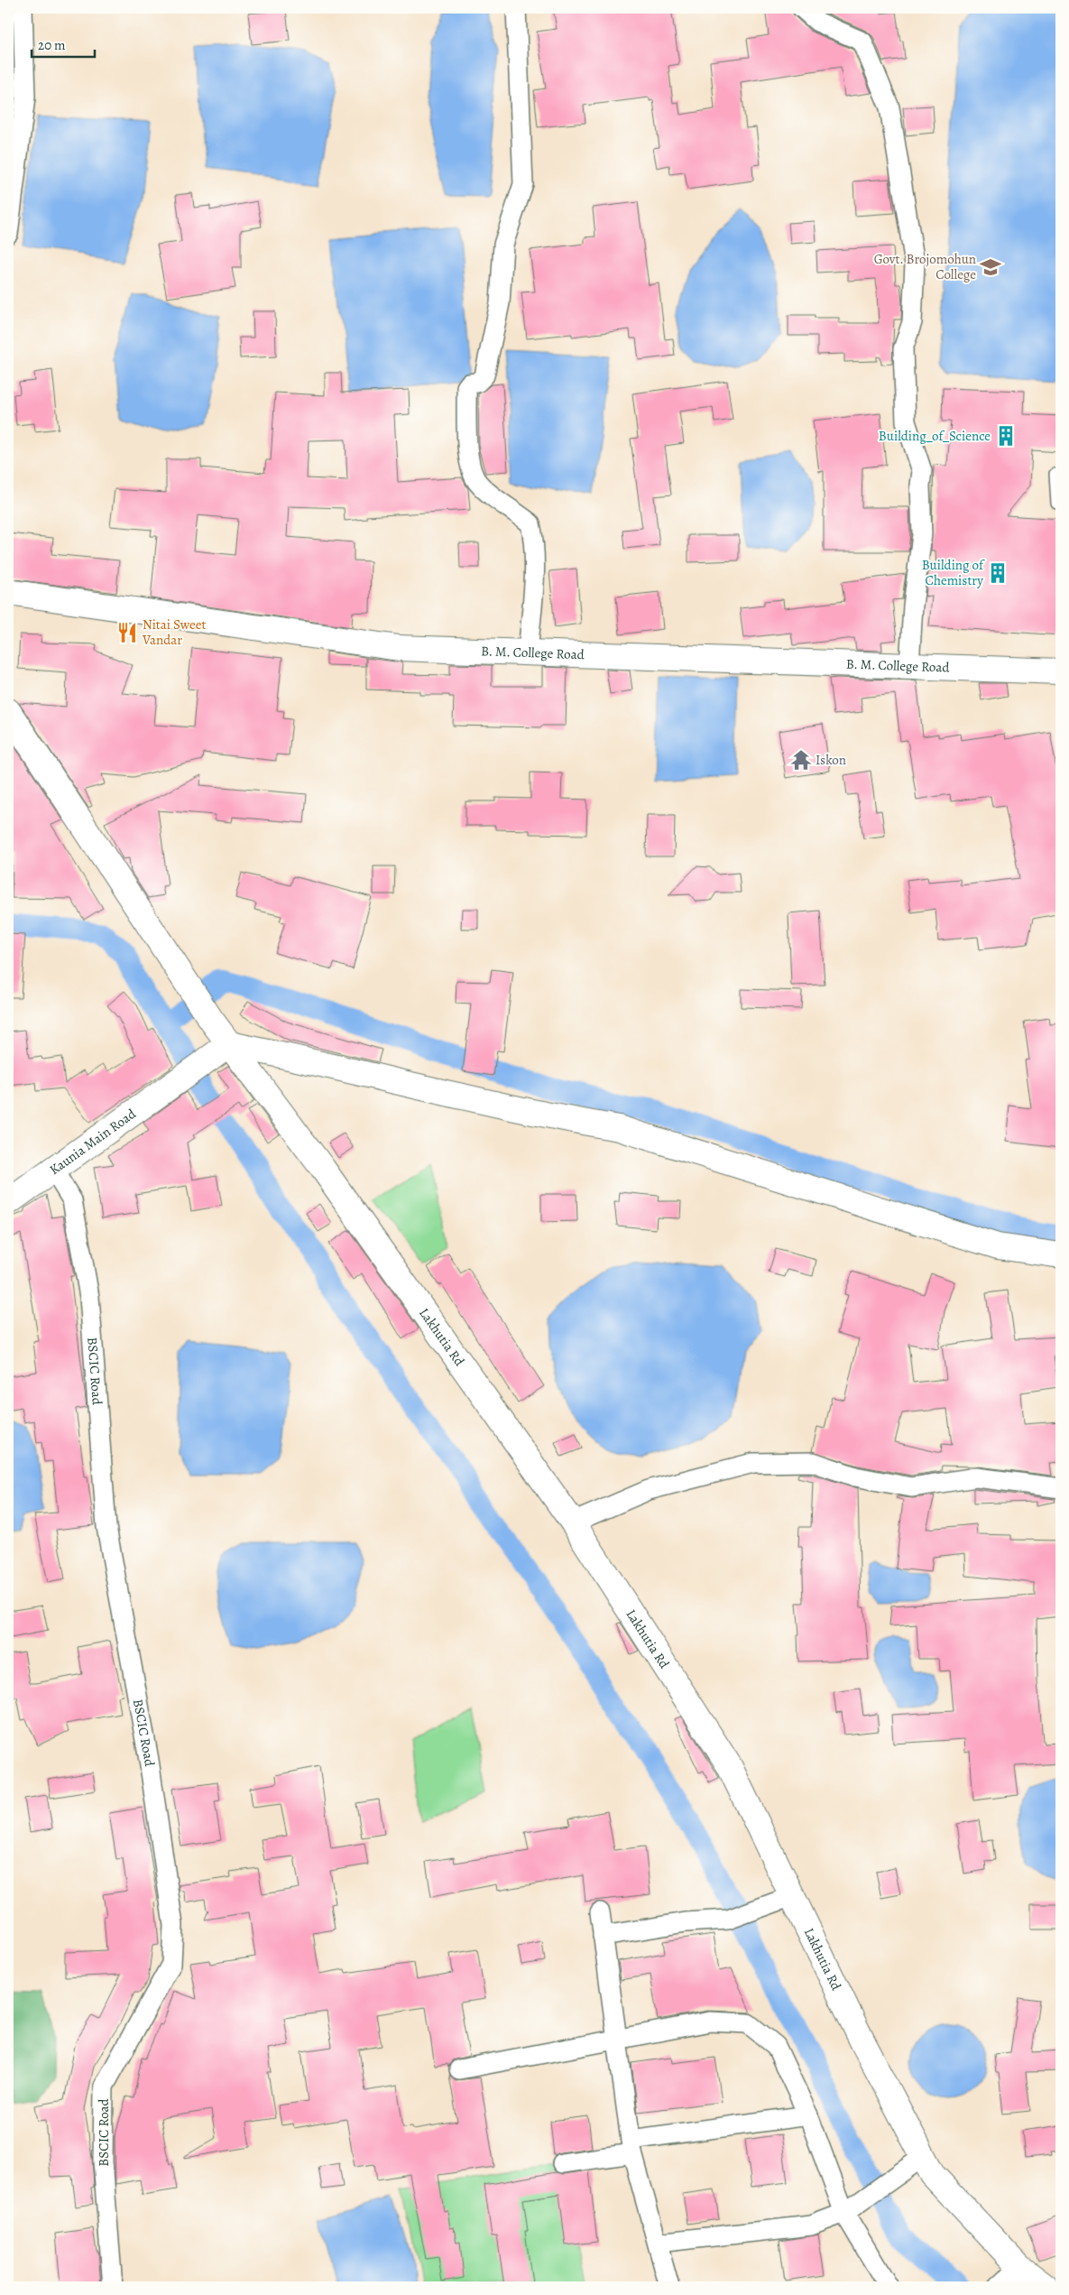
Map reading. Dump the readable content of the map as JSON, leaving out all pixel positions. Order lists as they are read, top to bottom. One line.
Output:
{"streets":{"street":["B. M. College Road","Kaunia Main Road","Lakhutia Rd","BSCIC Road"]},"crossings":[["Kaunia Main Road","Lakhutia Rd"],["Kaunia Main Road","BSCIC Road"]],"places":{"school or university":["Govt. Brojomohun College"],"building":["Building_of_Science","Building of Chemistry"],"restaurant":["Nitai Sweet Vandar"],"temple":["Iskon"]},"scale_bar":"20 m"}
